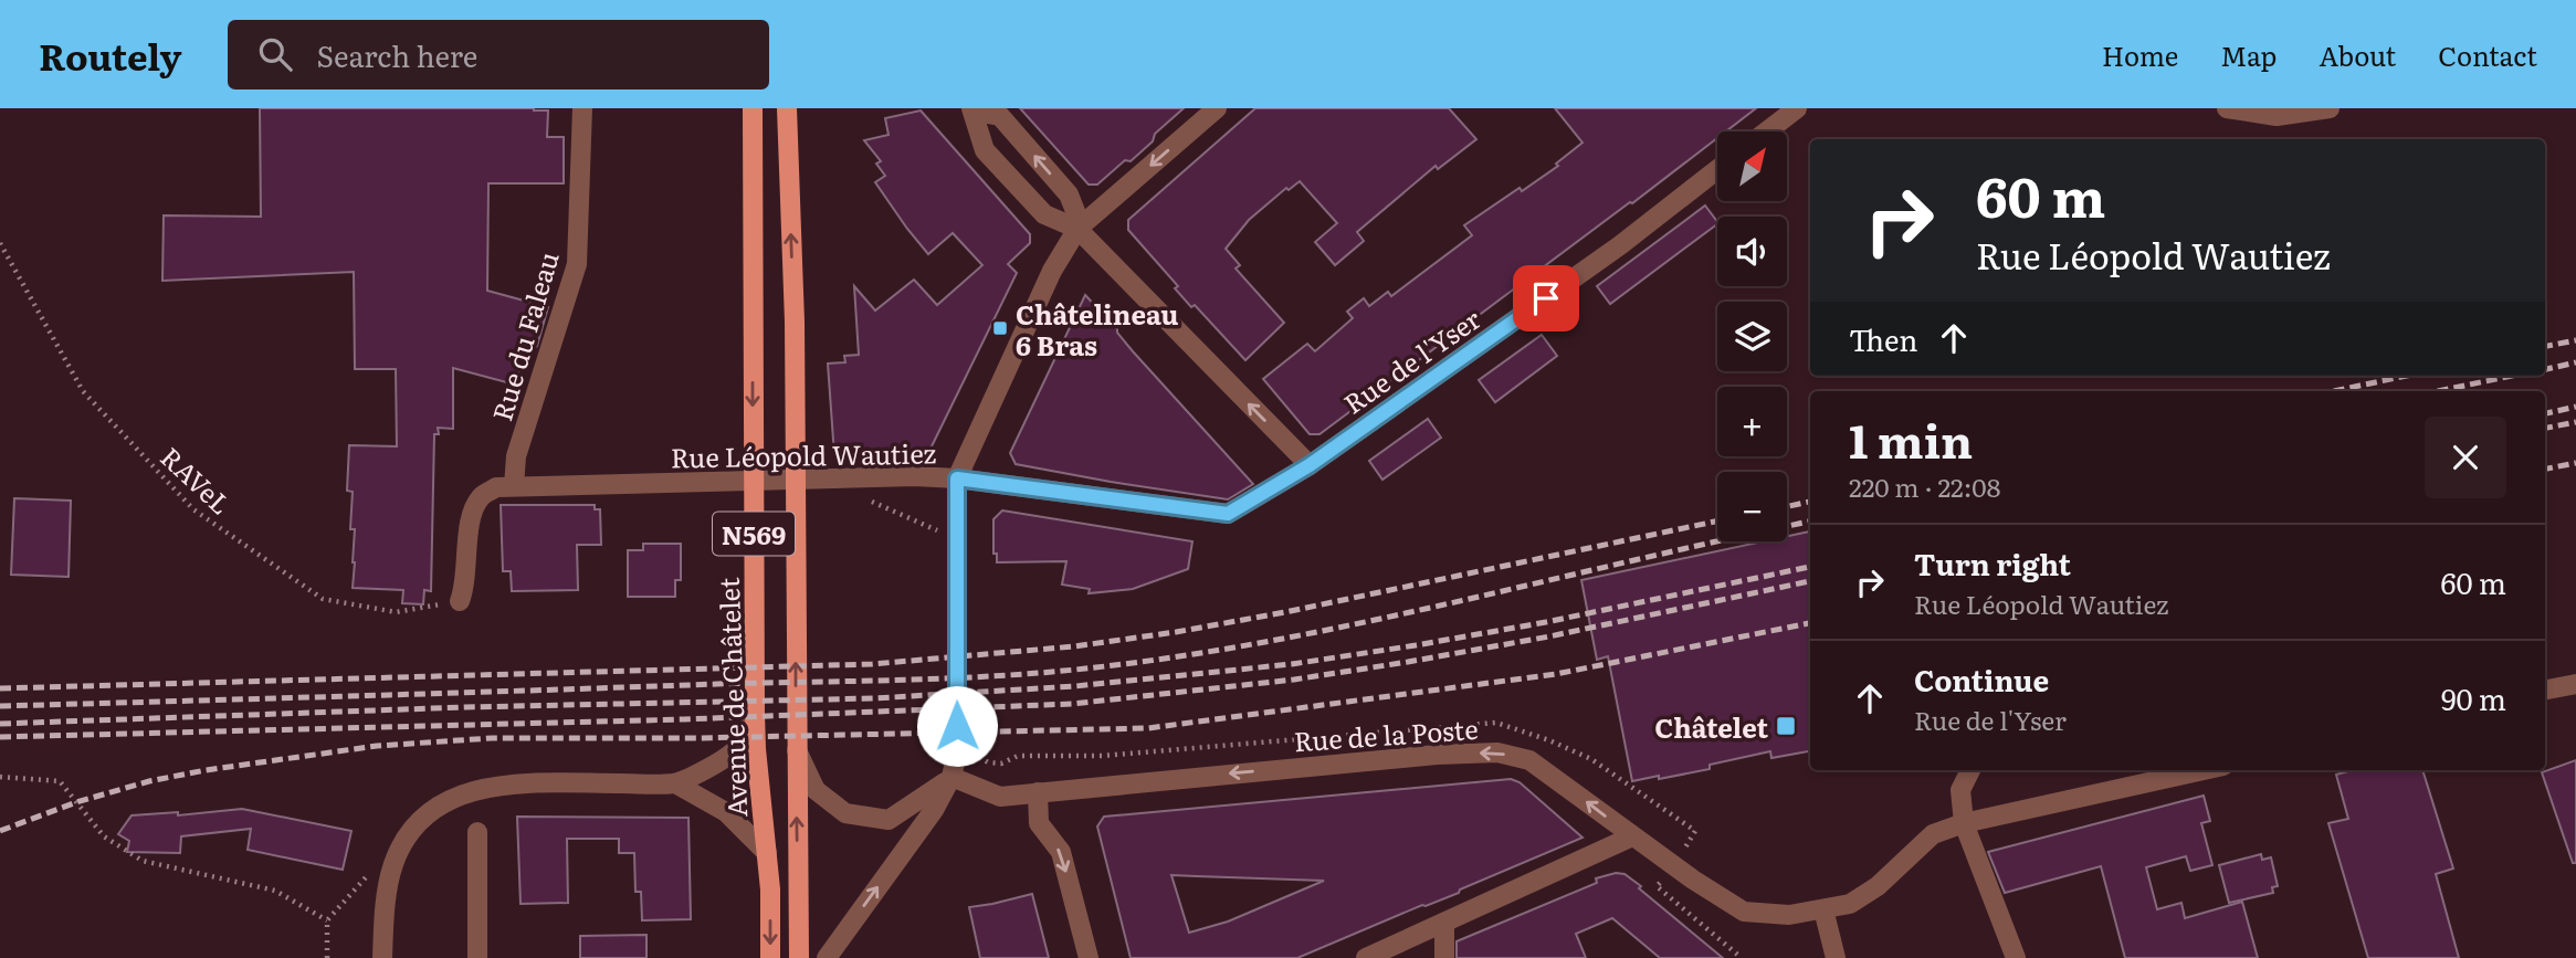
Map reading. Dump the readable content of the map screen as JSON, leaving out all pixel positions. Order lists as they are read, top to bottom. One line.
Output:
{"streets":{"main road":["N569","Avenue de Châtelet"],"street":["Rue du Faleau","Rue de l'Yser","Rue Léopold Wautiez","Rue de la Poste"],"path":["RAVeL"]},"crossings":[["Rue du Faleau","Rue Léopold Wautiez"],["Rue de l'Yser","Rue Léopold Wautiez"],["Rue Léopold Wautiez","RAVeL"]],"one_way":["Rue de la Poste"],"places":{"transit":["Châtelineau 6 Bras","Châtelet"]},"north":"top right","page":{"header":"Routely","search":"Search here","nav":["Home","Map","About","Contact"],"map_buttons":["+","−"],"turn":["60 m","Rue Léopold Wautiez"],"then":"Then","heading":["1 min","220 m · 22:08"],"list":[{"name":"Turn right","note":"Rue Léopold Wautiez","value":"60 m"},{"name":"Continue","note":"Rue de l'Yser","value":"90 m"}]}}
